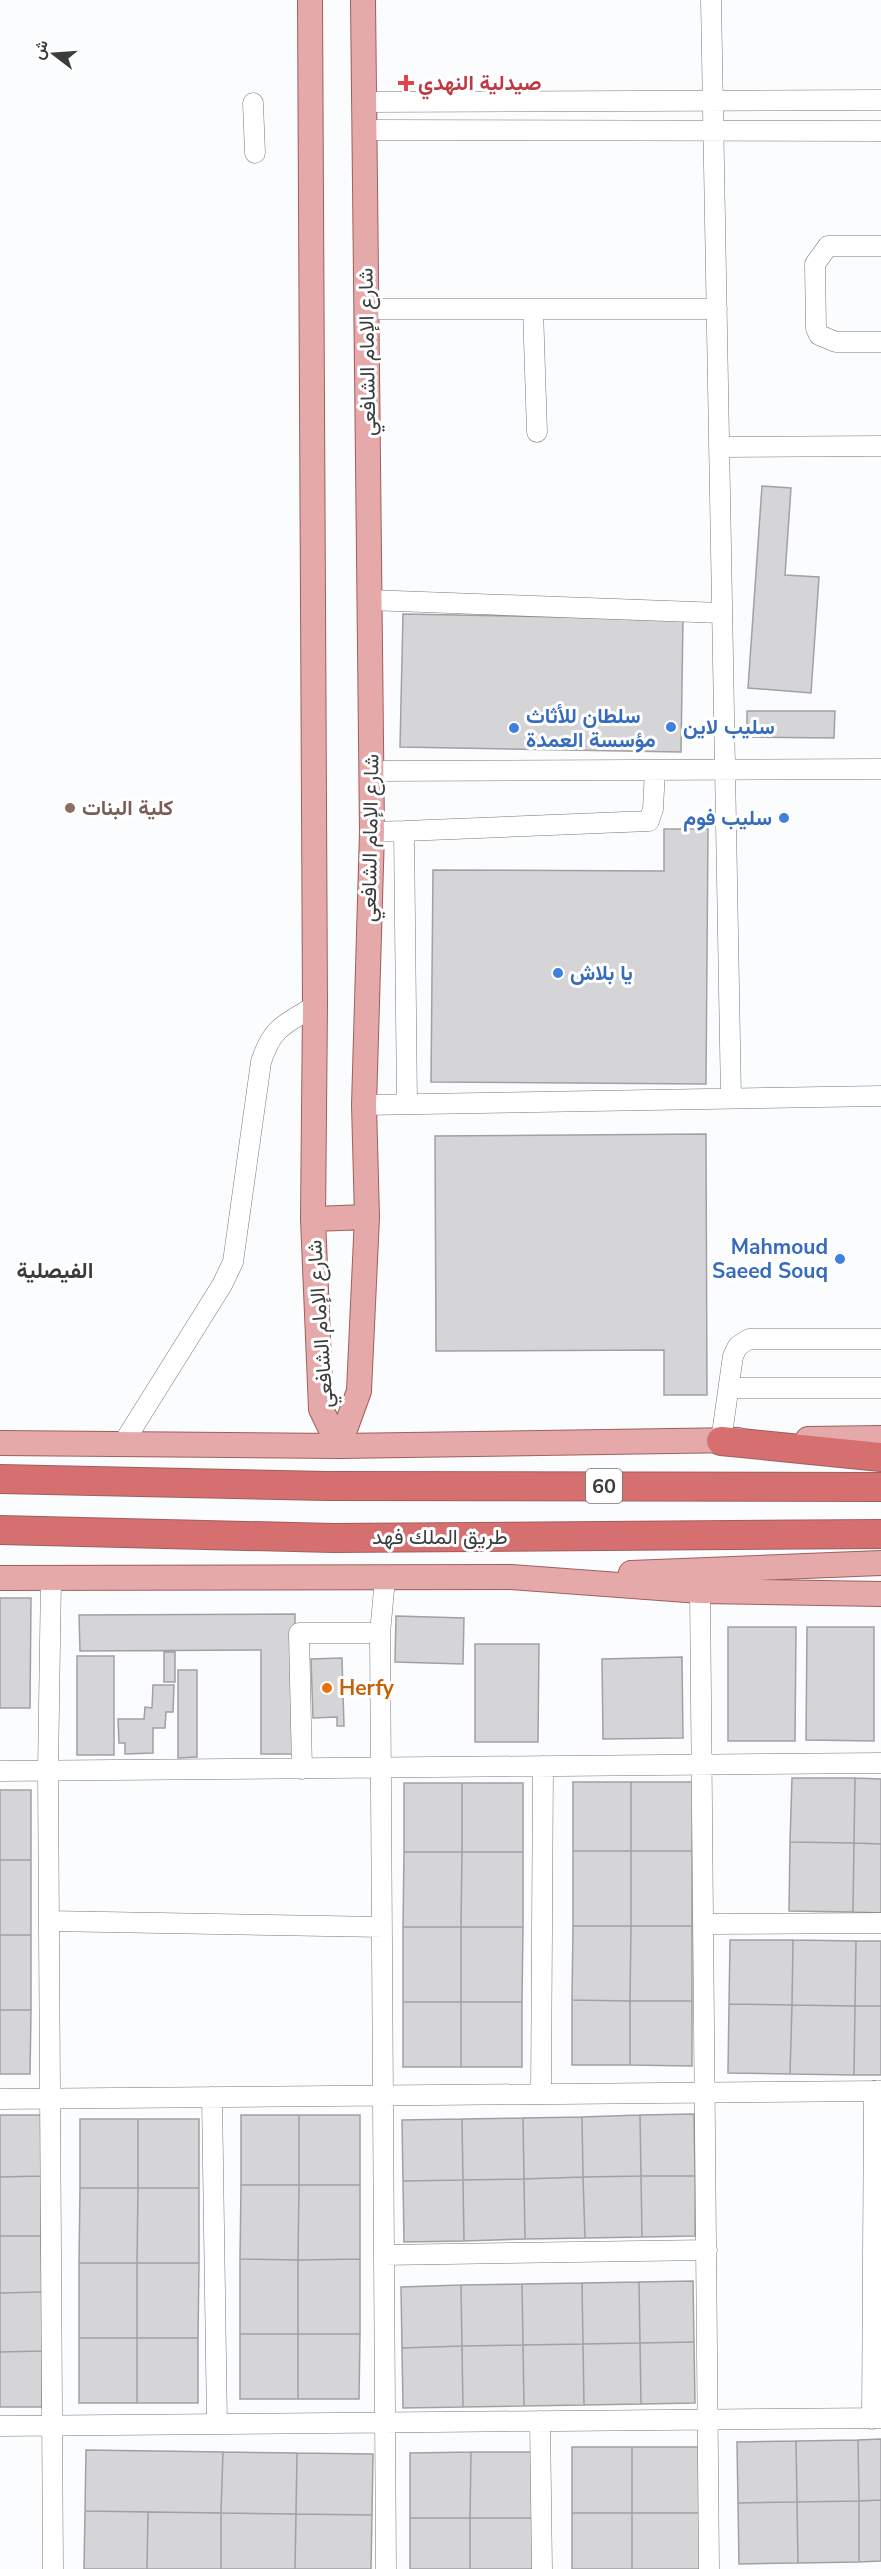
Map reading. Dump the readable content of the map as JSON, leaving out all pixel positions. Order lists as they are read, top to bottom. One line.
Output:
{"streets":{"highway":["60","طريق الملك فهد"],"main road":["شارع الإمام الشافعي"]},"districts":["الفيصلية"],"places":{"health":["صيدلية النهدي"],"other":["سليب لاين","سلطان للأثاث مؤسسة العمدة","كلية البنات","سليب فوم","يا بلاش","Mahmoud Saeed Souq","Herfy"]},"north":"left"}
